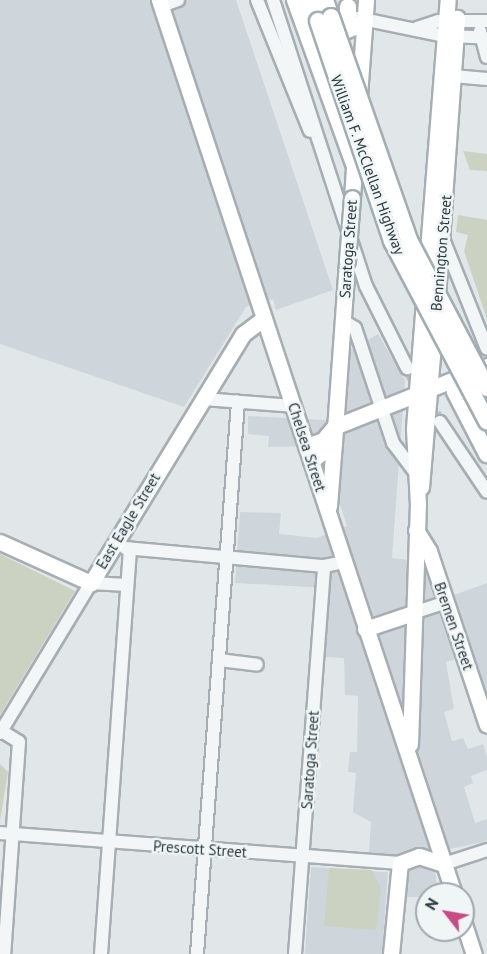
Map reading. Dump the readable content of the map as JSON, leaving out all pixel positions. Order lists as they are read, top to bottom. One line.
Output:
{"streets":{"highway":["William F. McClellan Highway"],"main road":["Saratoga Street","Bennington Street","Chelsea Street","East Eagle Street","Bremen Street","Prescott Street"]},"crossings":[["Saratoga Street","Chelsea Street"],["Saratoga Street","Prescott Street"],["Bennington Street","Chelsea Street"],["Bennington Street","Bremen Street"],["Chelsea Street","East Eagle Street"],["Chelsea Street","Prescott Street"]],"north":"top left"}
